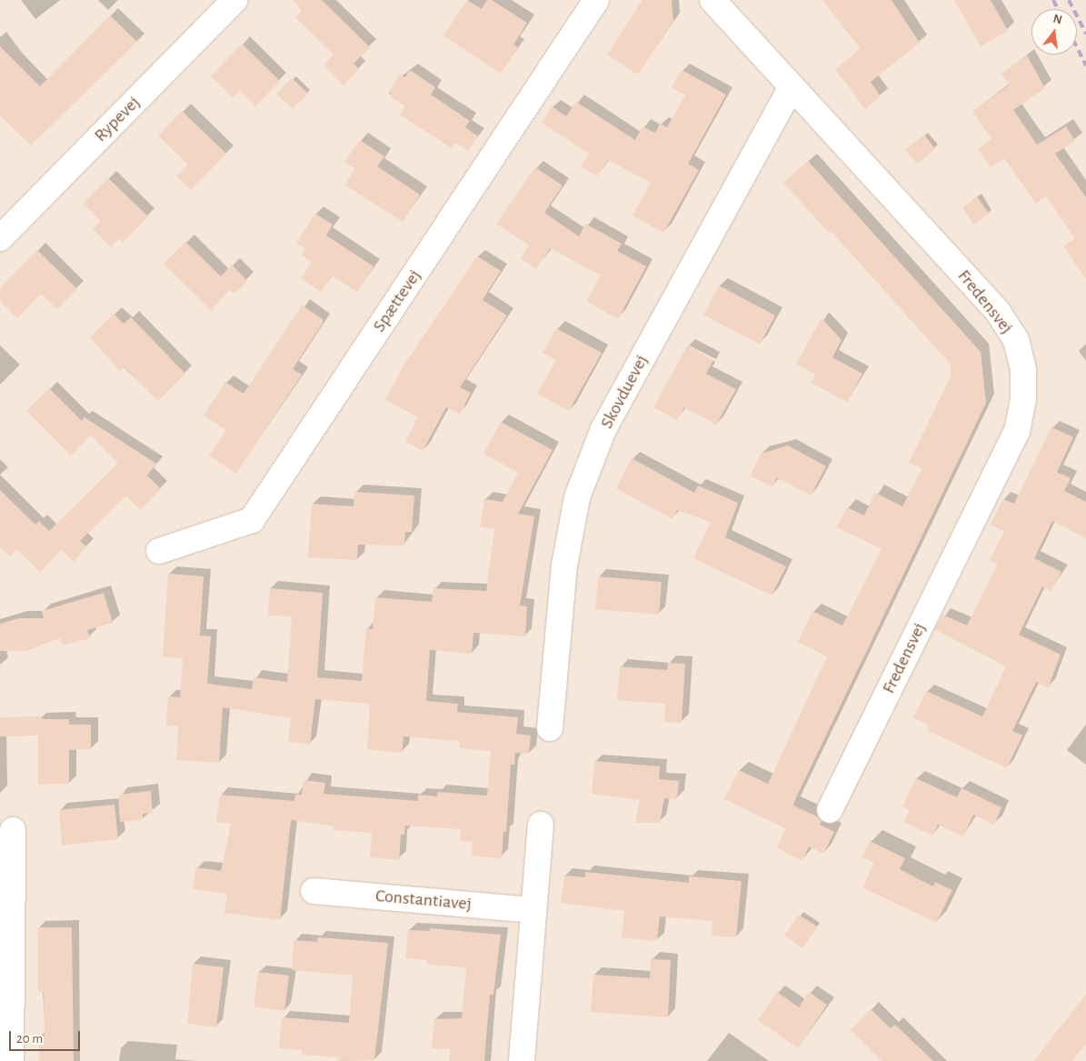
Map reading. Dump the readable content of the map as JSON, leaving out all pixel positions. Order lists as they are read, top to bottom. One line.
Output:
{"streets":{"street":["Rypevej","Spættevej","Fredensvej","Skovduevej","Constantiavej"]},"crossings":[["Fredensvej","Skovduevej"]],"scale_bar":"20 m","north":"top"}
